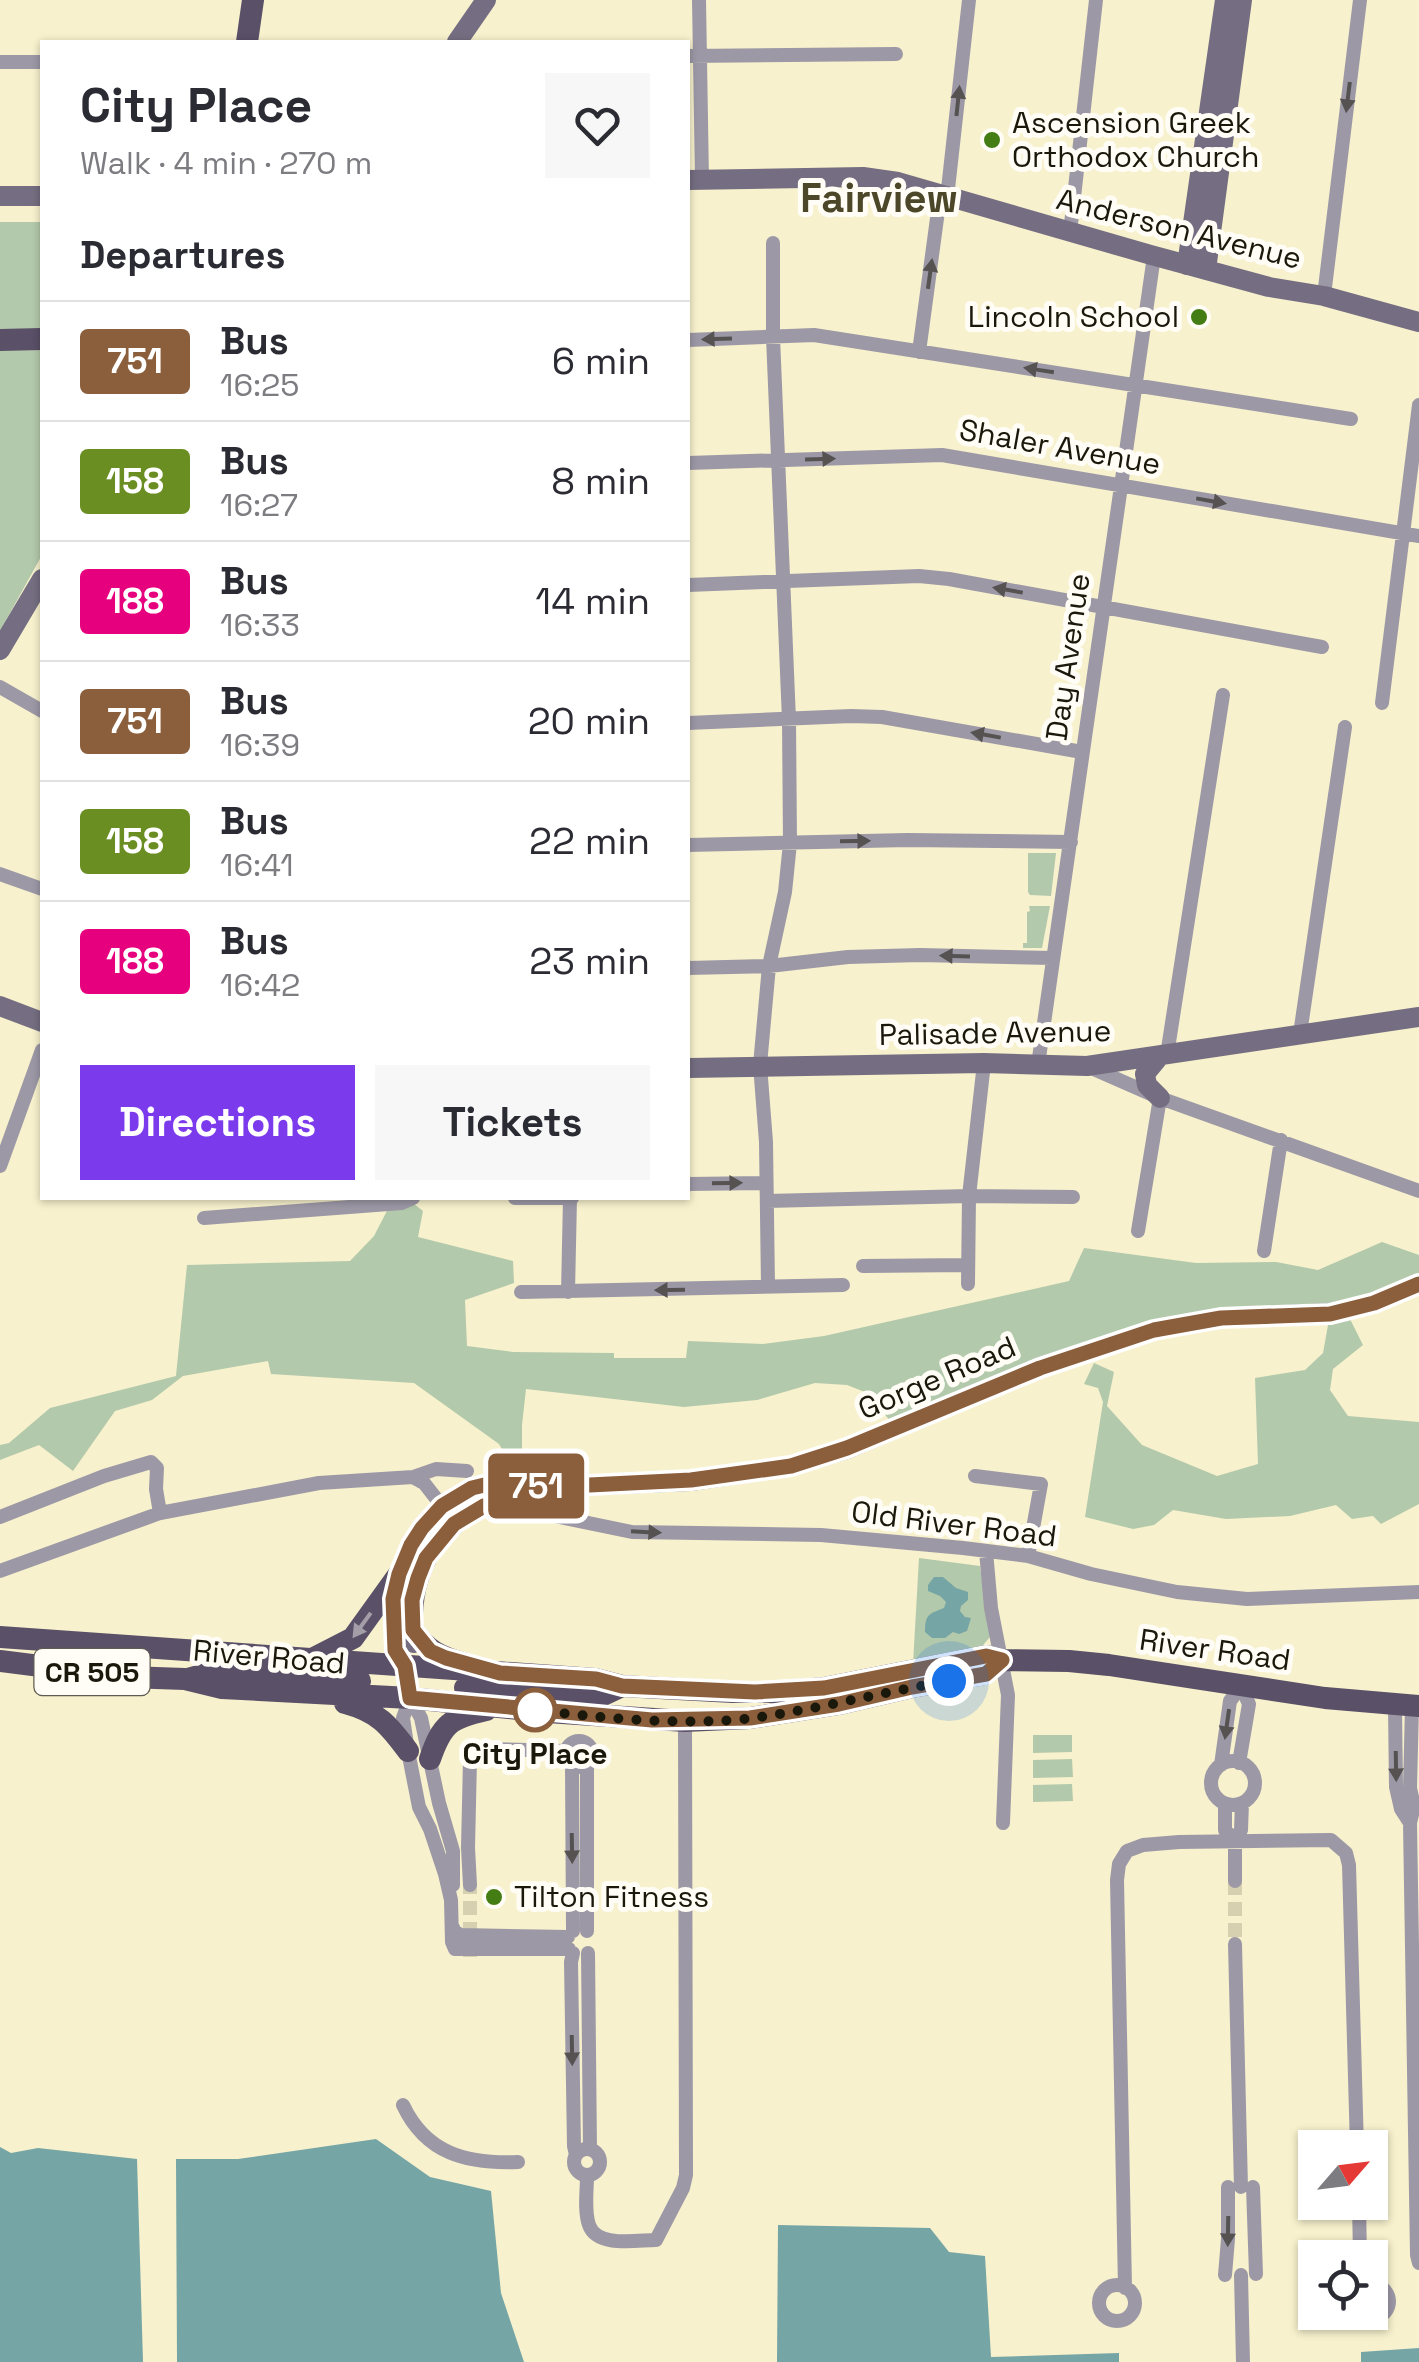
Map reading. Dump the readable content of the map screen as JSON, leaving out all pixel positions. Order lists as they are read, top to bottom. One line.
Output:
{"streets":{"main road":["Anderson Avenue","Palisade Avenue","Gorge Road","River Road","CR 505"],"street":["Shaler Avenue","Day Avenue","Old River Road"]},"crossings":[["Anderson Avenue","Day Avenue"],["Shaler Avenue","Day Avenue"],["Day Avenue","Palisade Avenue"],["Gorge Road","Old River Road"],["Gorge Road","River Road"]],"one_way":["Old River Road"],"districts":["Fairview"],"places":["Ascension Greek Orthodox Church","Lincoln School","City Place","Tilton Fitness"],"lines":["bus line 751"],"north":"top right","page":{"on_map":"751","heading":[["City Place","Walk · 4 min · 270 m"],"Departures"],"list":[{"mark":"751","name":"Bus","note":"16:25","value":"6 min"},{"mark":"158","name":"Bus","note":"16:27","value":"8 min"},{"mark":"188","name":"Bus","note":"16:33","value":"14 min"},{"mark":"751","name":"Bus","note":"16:39","value":"20 min"},{"mark":"158","name":"Bus","note":"16:41","value":"22 min"},{"mark":"188","name":"Bus","note":"16:42","value":"23 min"}],"buttons":["Directions","Tickets"]}}
